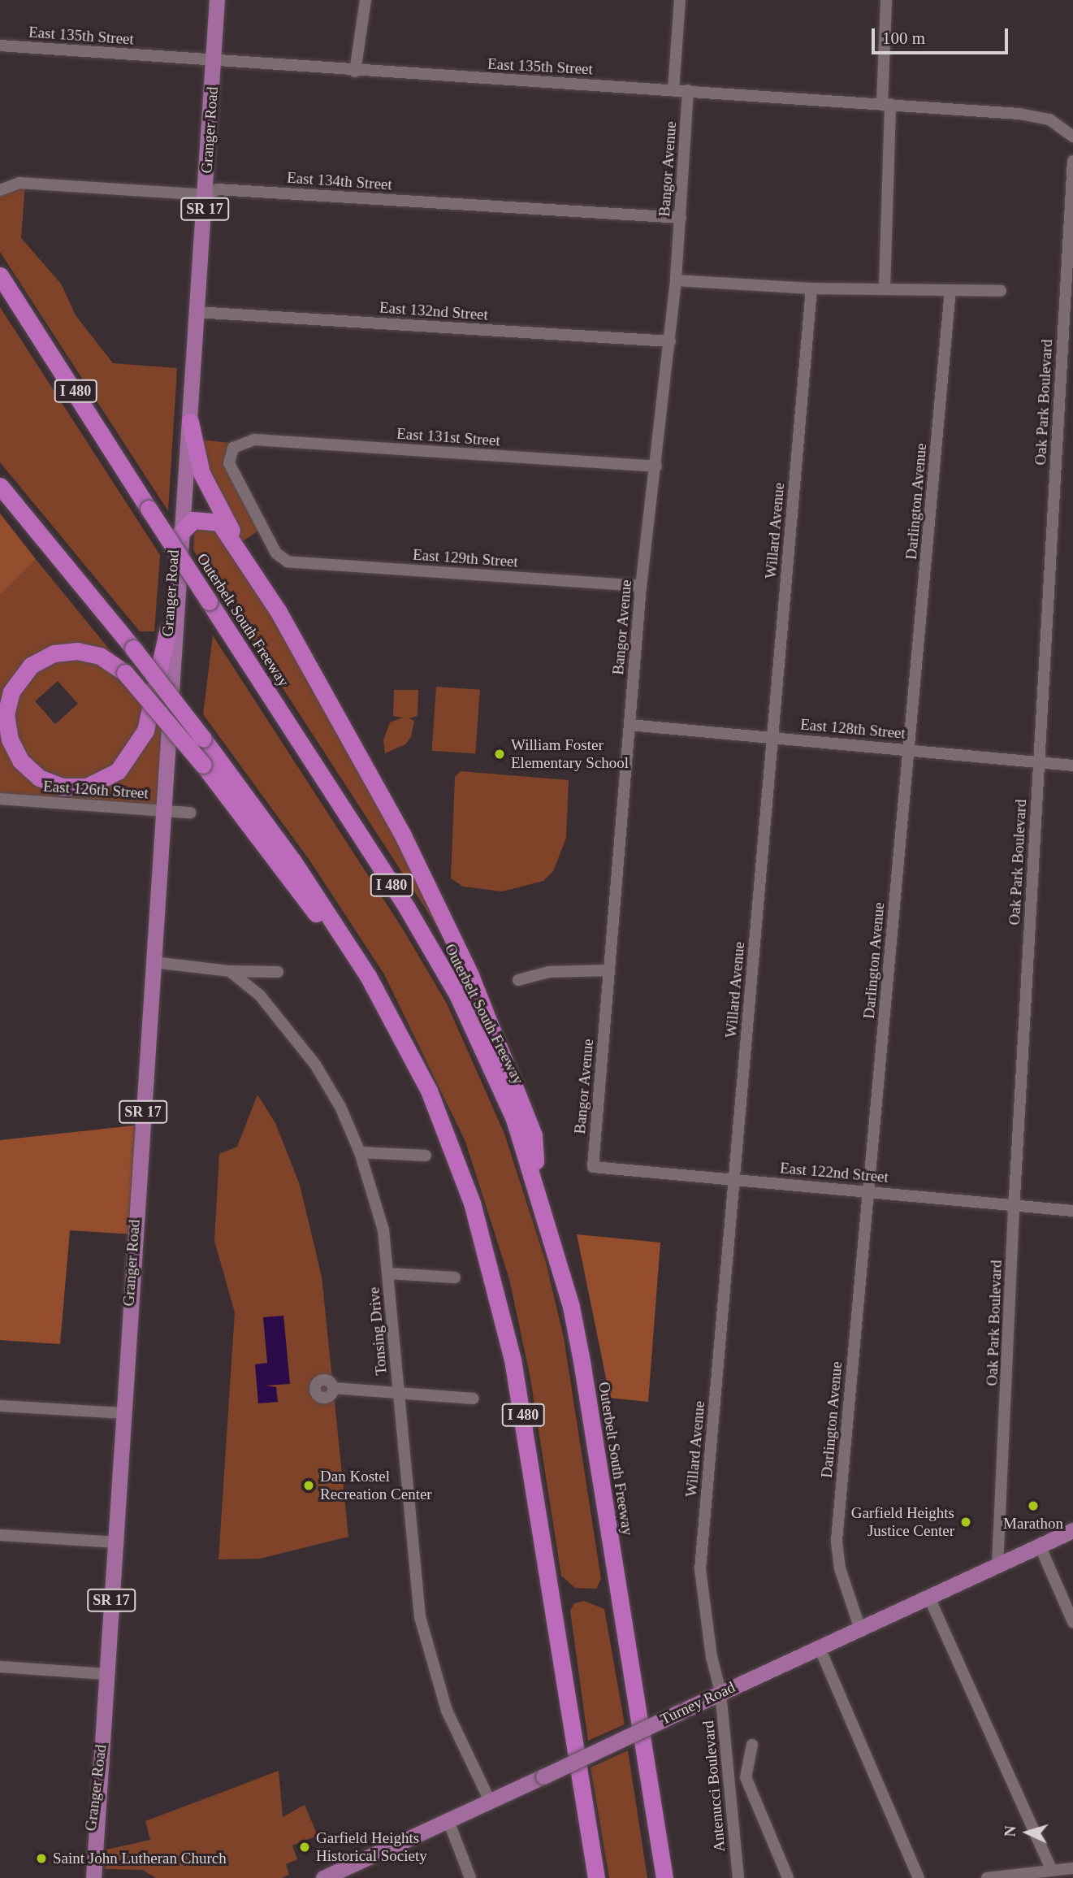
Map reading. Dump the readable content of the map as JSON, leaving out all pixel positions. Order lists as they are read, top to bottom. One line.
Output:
{"streets":{"highway":["I 480","Outerbelt South Freeway"],"main road":["Granger Road","SR 17","Turney Road"],"street":["East 135th Street","Bangor Avenue","East 134th Street","East 132nd Street","Oak Park Boulevard","East 131st Street","Darlington Avenue","Willard Avenue","East 129th Street","East 128th Street","East 126th Street","East 122nd Street","Tonsing Drive","Antenucci Boulevard"]},"crossings":[["East 135th Street","Granger Road"],["East 135th Street","Bangor Avenue"],["Granger Road","East 134th Street"],["Granger Road","East 132nd Street"],["Granger Road","East 126th Street"],["Bangor Avenue","East 134th Street"],["Bangor Avenue","East 132nd Street"],["Bangor Avenue","East 131st Street"],["Bangor Avenue","East 129th Street"],["Bangor Avenue","East 128th Street"],["Bangor Avenue","East 122nd Street"],["Oak Park Boulevard","East 128th Street"],["Oak Park Boulevard","East 122nd Street"],["Oak Park Boulevard","Turney Road"],["East 131st Street","East 129th Street"],["Darlington Avenue","East 128th Street"],["Darlington Avenue","East 122nd Street"],["Darlington Avenue","Turney Road"],["Willard Avenue","East 128th Street"],["Willard Avenue","East 122nd Street"],["Willard Avenue","Turney Road"],["Willard Avenue","Antenucci Boulevard"],["Tonsing Drive","Turney Road"],["Turney Road","Antenucci Boulevard"]],"places":["William Foster Elementary School","Dan Kostel Recreation Center","Marathon","Garfield Heights Justice Center","Garfield Heights Historical Society","Saint John Lutheran Church"],"scale_bar":"100 m","north":"left"}
